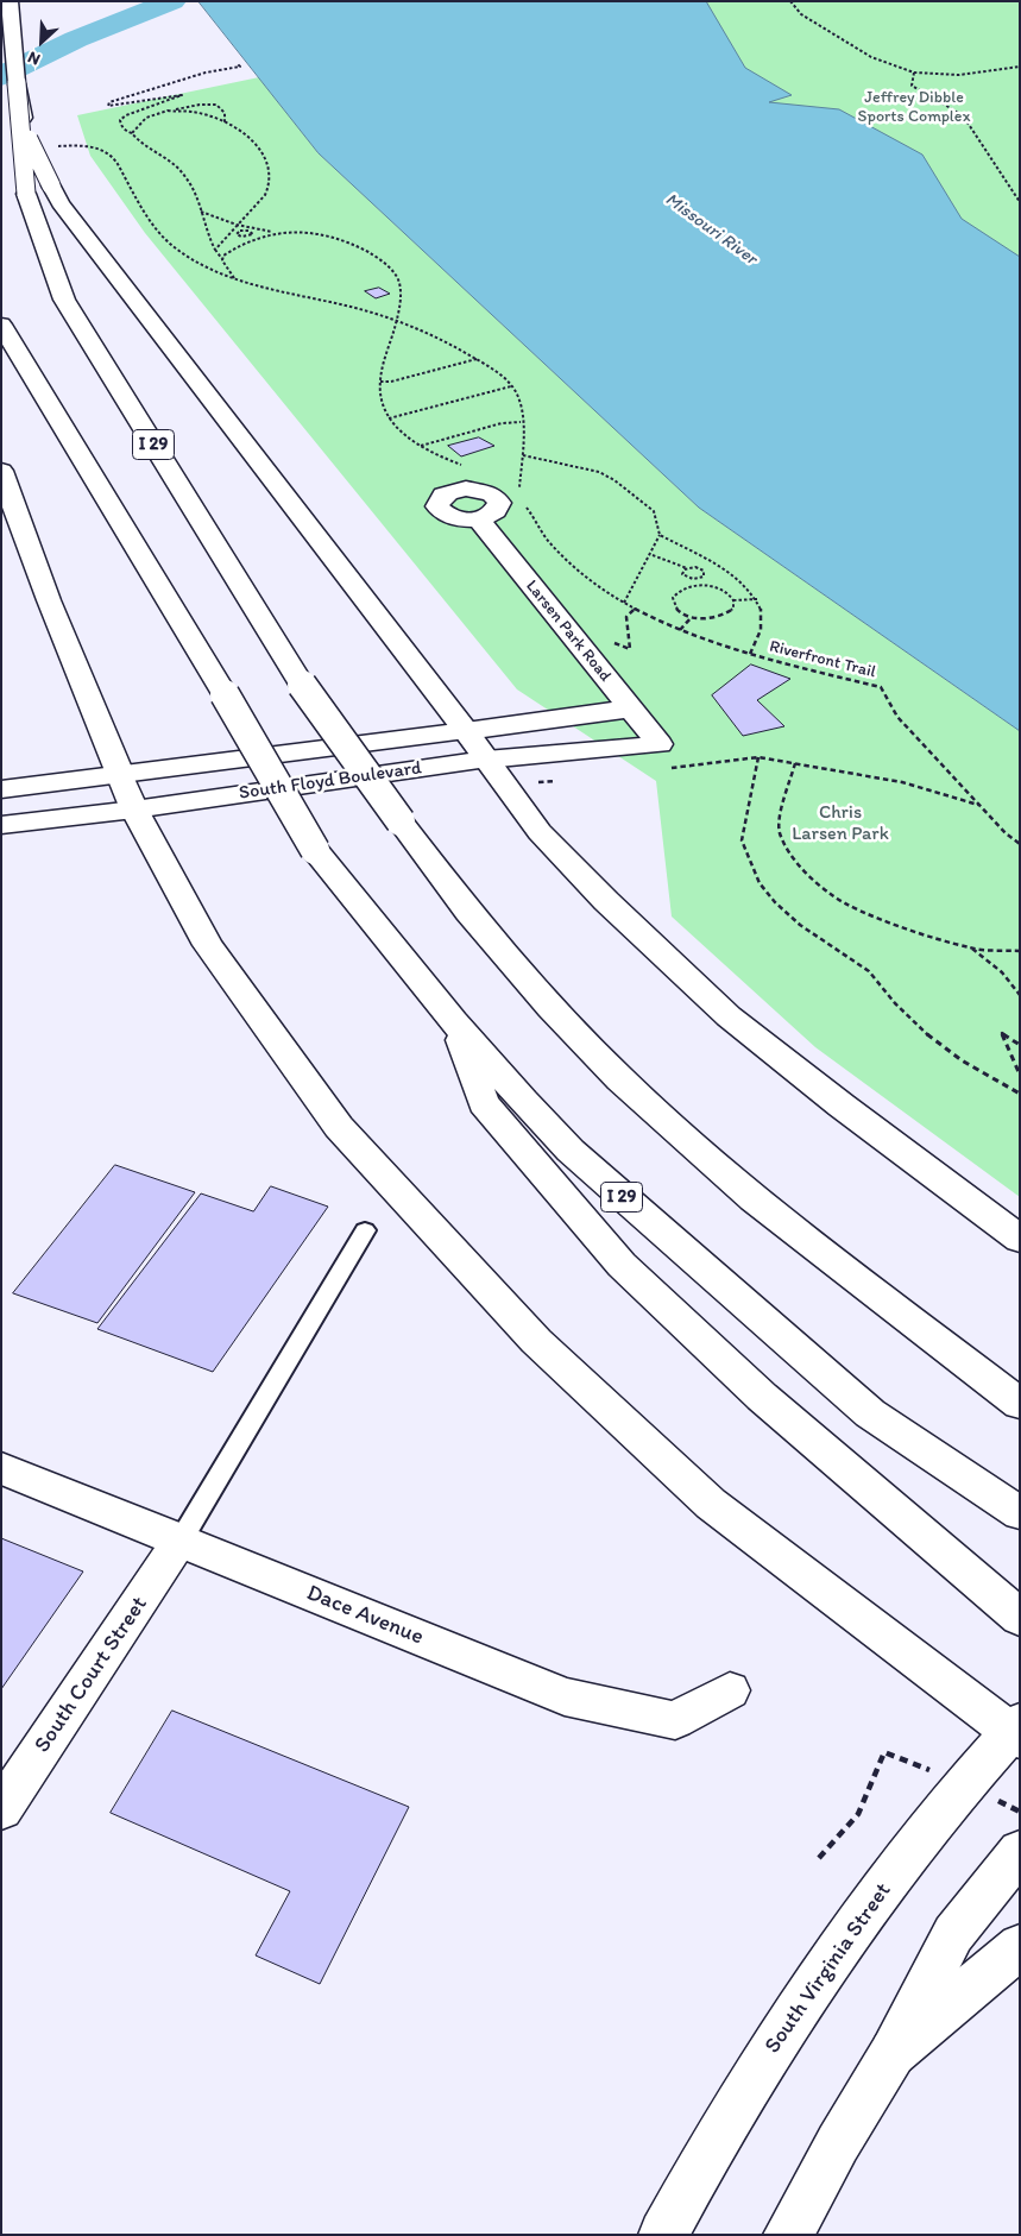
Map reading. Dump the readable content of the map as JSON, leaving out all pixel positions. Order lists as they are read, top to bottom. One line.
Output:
{"streets":{"main road":["I 29","Larsen Park Road","South Floyd Boulevard","Dace Avenue","South Court Street","South Virginia Street"],"path":["Riverfront Trail"]},"crossings":[["Larsen Park Road","South Floyd Boulevard"],["Dace Avenue","South Court Street"]],"water":["Missouri River"],"parks":["Jeffrey Dibble Sports Complex","Chris Larsen Park"],"north":"bottom left"}
